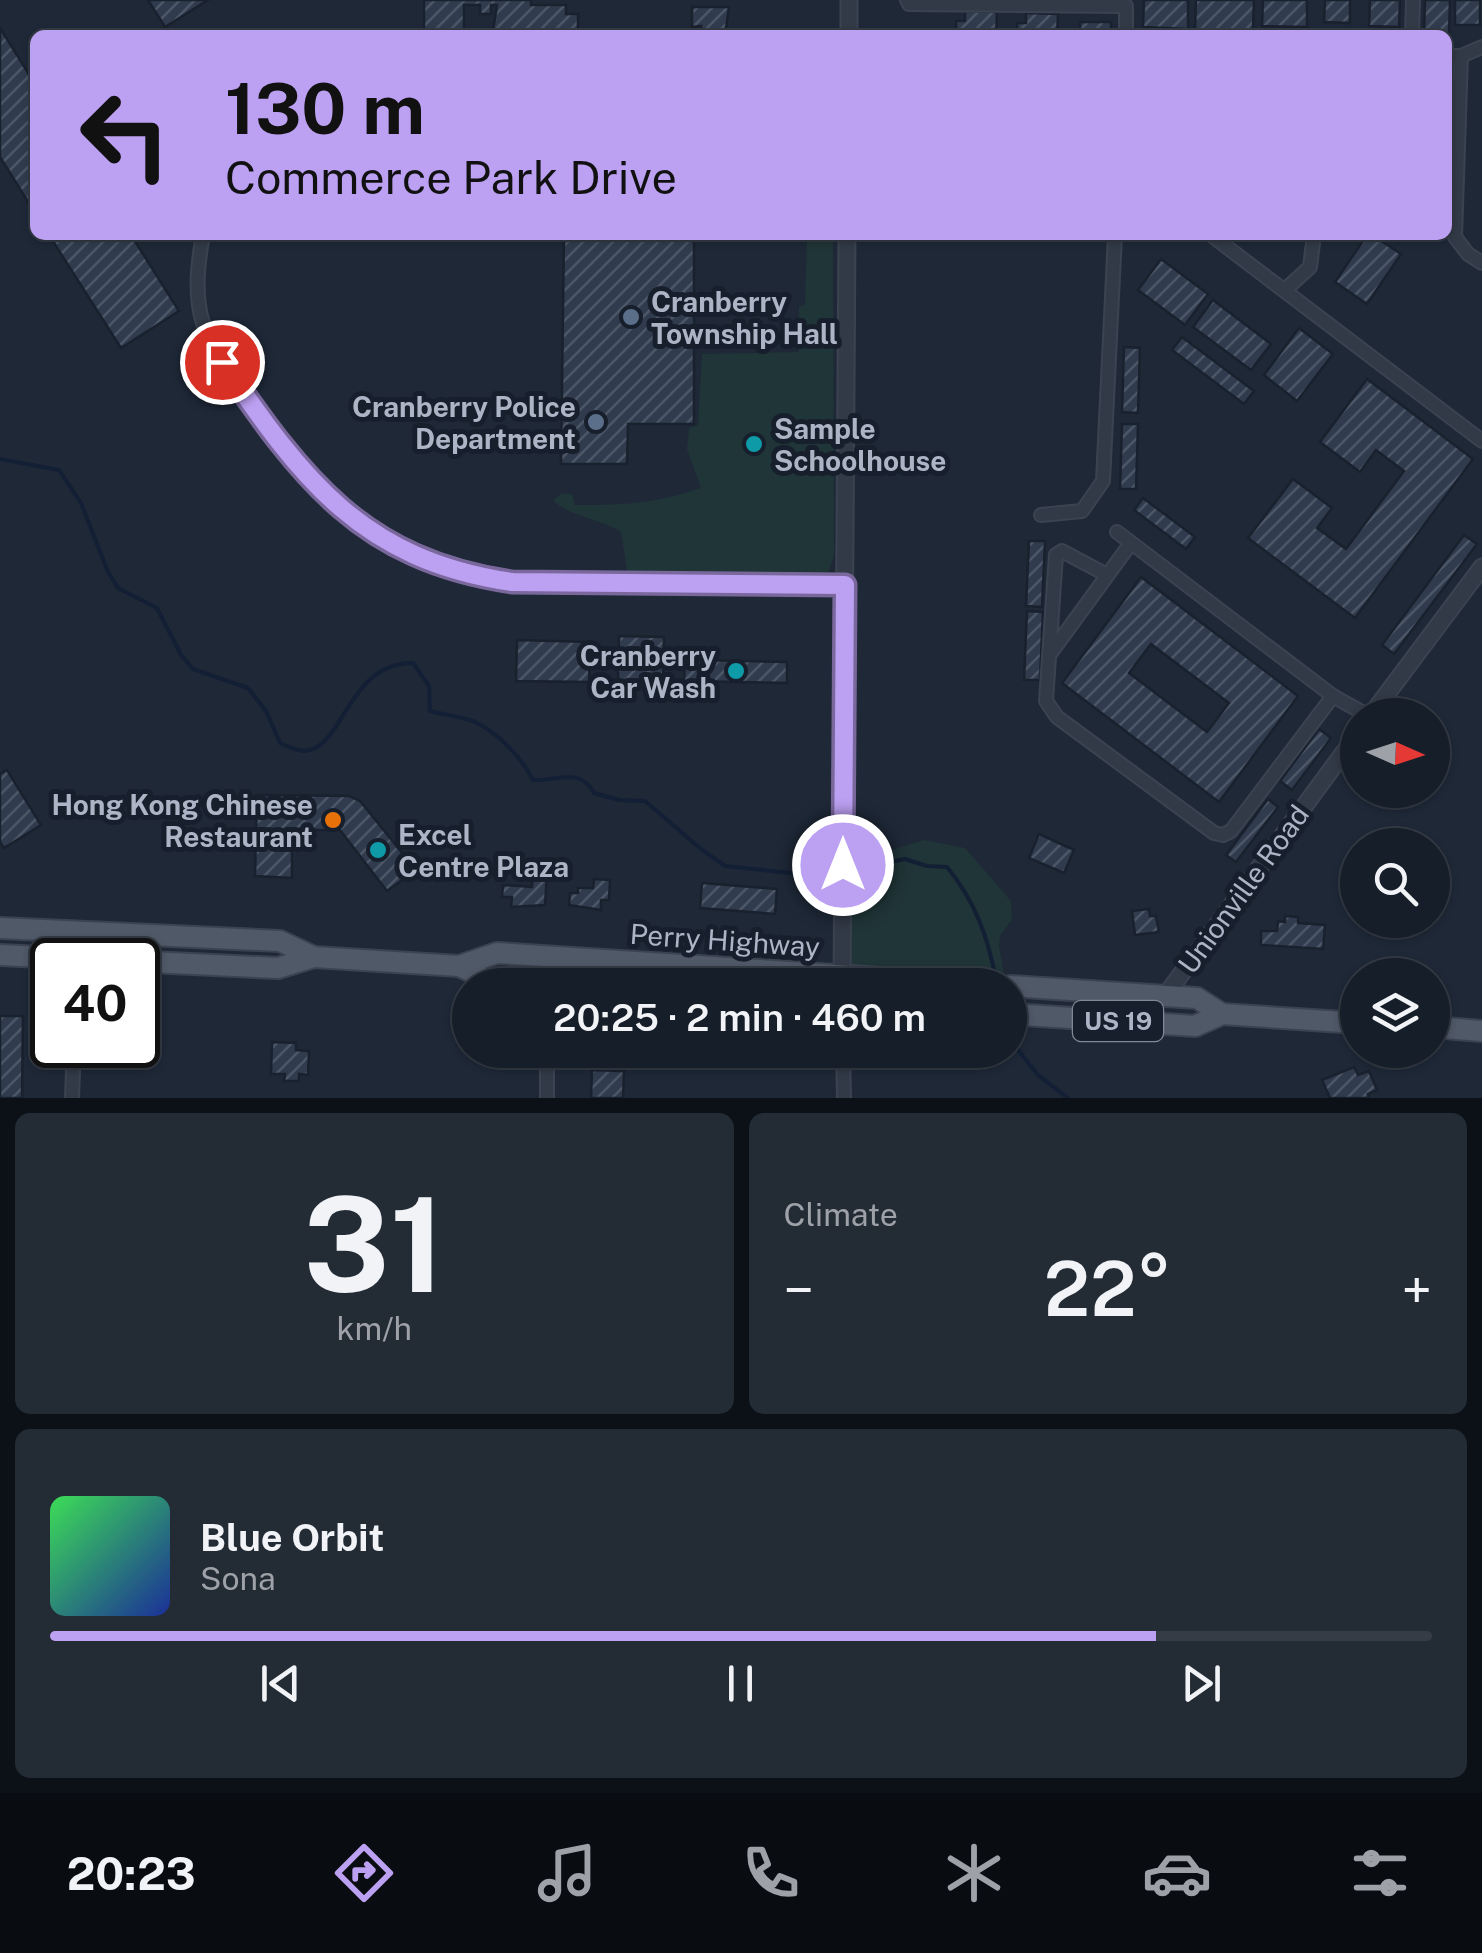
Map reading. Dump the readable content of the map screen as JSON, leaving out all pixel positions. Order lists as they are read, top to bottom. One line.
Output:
{"streets":{"main road":["Perry Highway","US 19"],"street":["Unionville Road"]},"crossings":[["Unionville Road","US 19"]],"places":["Cranberry Township Hall","Cranberry Police Department","Sample Schoolhouse","Cranberry Car Wash","Hong Kong Chinese Restaurant","Excel Centre Plaza"],"north":"right","page":{"turn":["130 m","Commerce Park Drive"],"limit":"40","trip":"20:25 · 2 min · 460 m","tile":[["31","km/h"],"Climate"],"heat":["−","22°","+"],"song":["Blue Orbit","Sona"],"tabs":"20:23"}}
